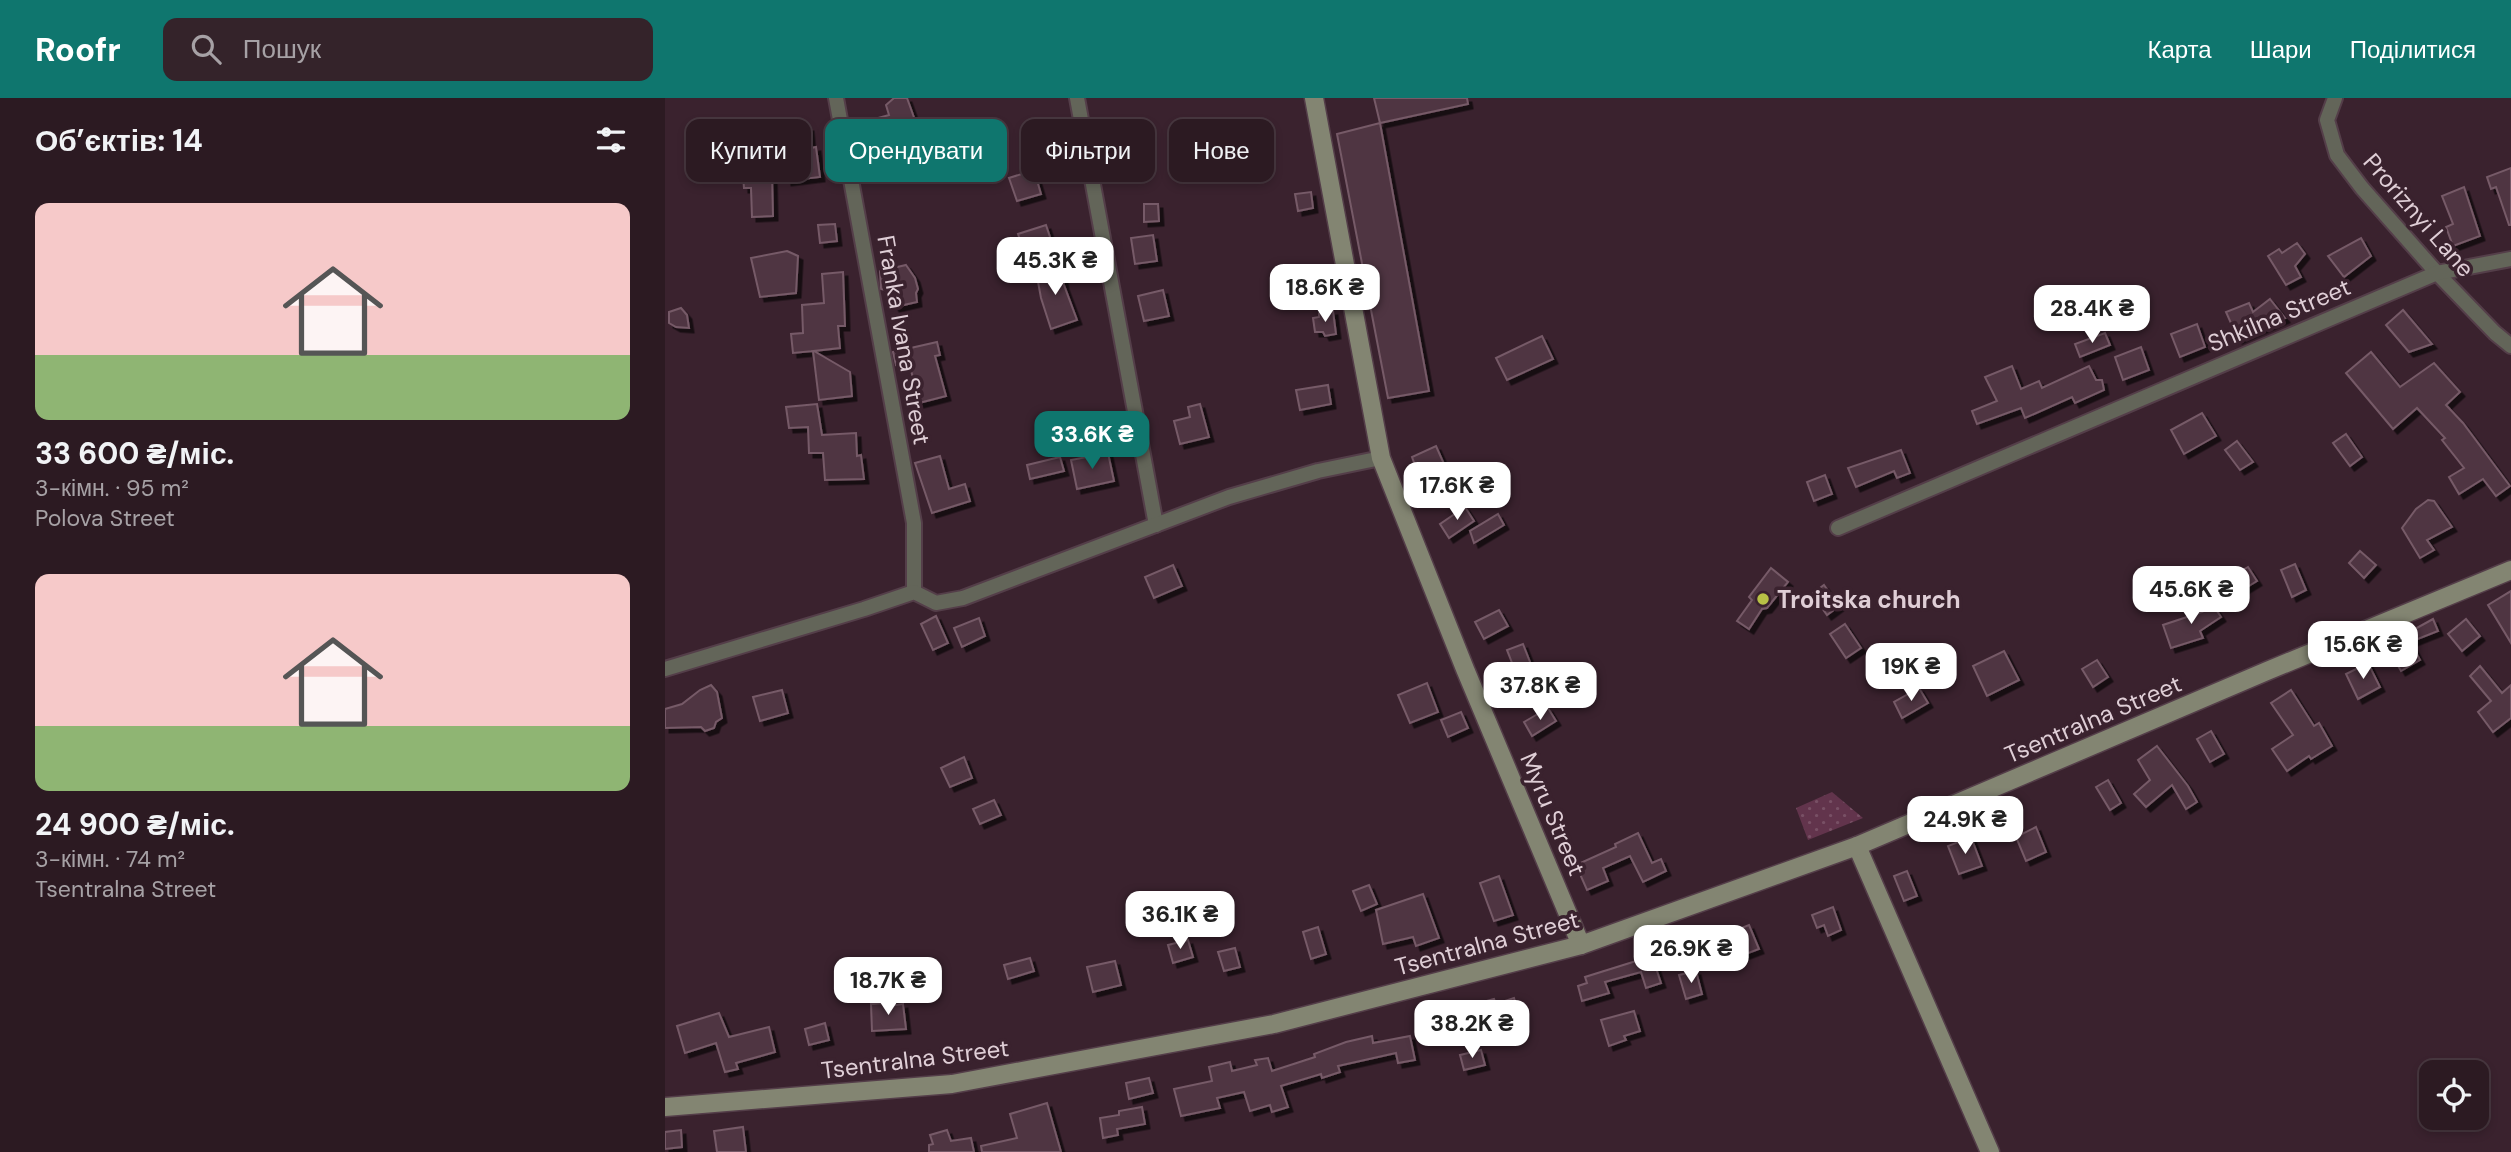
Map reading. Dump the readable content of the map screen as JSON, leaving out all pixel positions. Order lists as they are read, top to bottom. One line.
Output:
{"streets":{"street":["Proriznyi Lane","Shkilna Street","Franka Ivana Street","Tsentralna Street","Myru Street"]},"crossings":[["Proriznyi Lane","Shkilna Street"],["Tsentralna Street","Myru Street"]],"places":["Troitska church"],"page":{"header":"Roofr","search":"Пошук","nav":["Карта","Шари","Поділитися"],"heading":"Об’єктів: 14","chip":["Купити","Орендувати","Фільтри","Нове"],"list":[{"name":"33 600 ₴/міс.","note":"3-кімн. · 95 m² · Polova Street"},{"name":"24 900 ₴/міс.","note":"3-кімн. · 74 m² · Tsentralna Street"}],"price":["45.3K ₴","18.6K ₴","28.4K ₴","33.6K ₴","17.6K ₴","45.6K ₴","15.6K ₴","19K ₴","37.8K ₴","24.9K ₴","36.1K ₴","26.9K ₴","18.7K ₴","38.2K ₴"]}}
